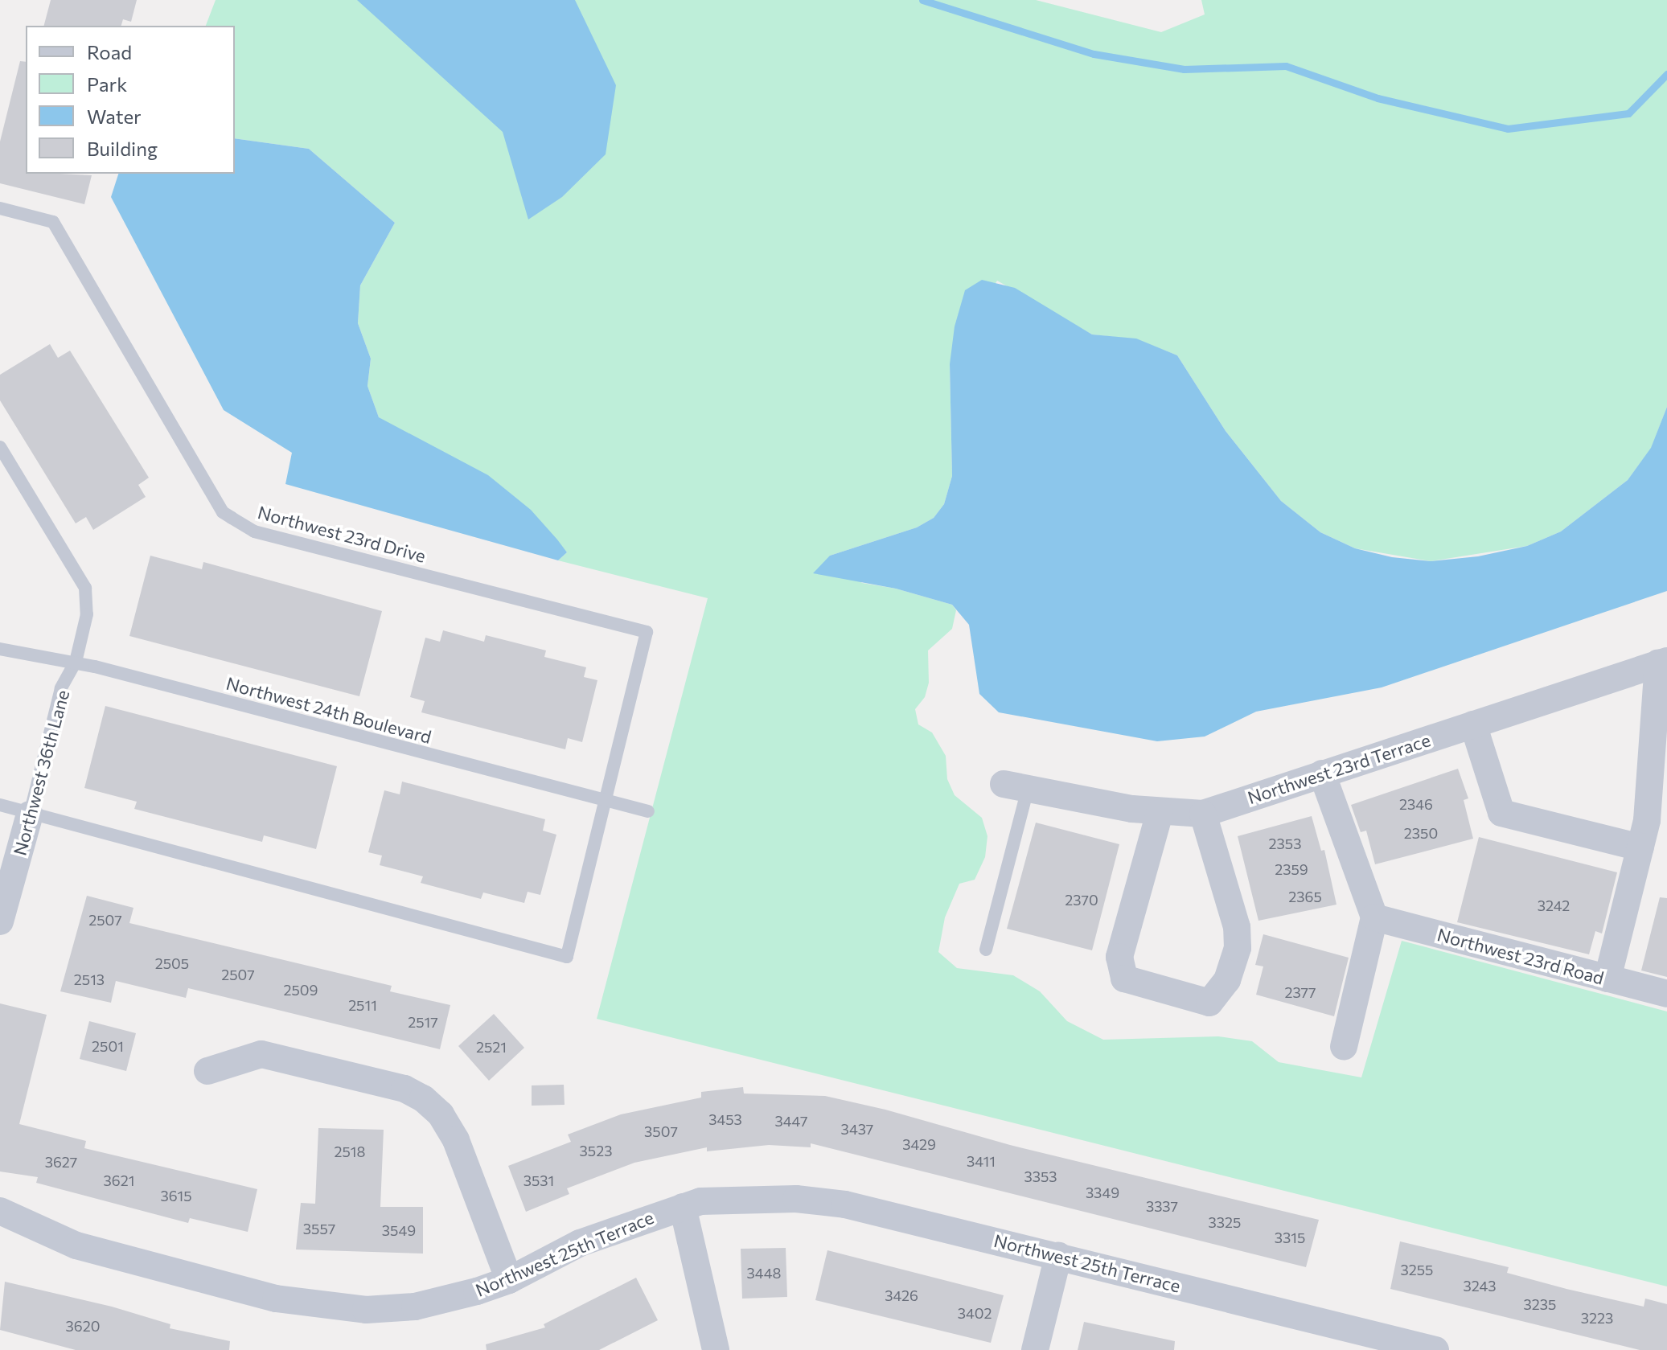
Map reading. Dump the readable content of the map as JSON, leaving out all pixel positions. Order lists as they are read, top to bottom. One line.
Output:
{"streets":{"street":["Northwest 23rd Terrace","Northwest 36th Lane","Northwest 23rd Road","Northwest 25th Terrace"],"lane":["Northwest 23rd Drive","Northwest 24th Boulevard"]},"crossings":[["Northwest 23rd Drive","Northwest 24th Boulevard"],["Northwest 24th Boulevard","Northwest 36th Lane"]],"house_numbers":["2346","2350","2353","2359","2365","2370","3242","2507","2505","2507","2513","2509","2377","2511","2517","2501","2521","3453","3447","3437","3507","3429","3523","2518","3411","3627","3353","3621","3531","3349","3615","3337","3325","3557","3549","3315","3255","3448","3243","3426","3235","3402","3223","3620"],"legend":["Road","Park","Water","Building"]}
